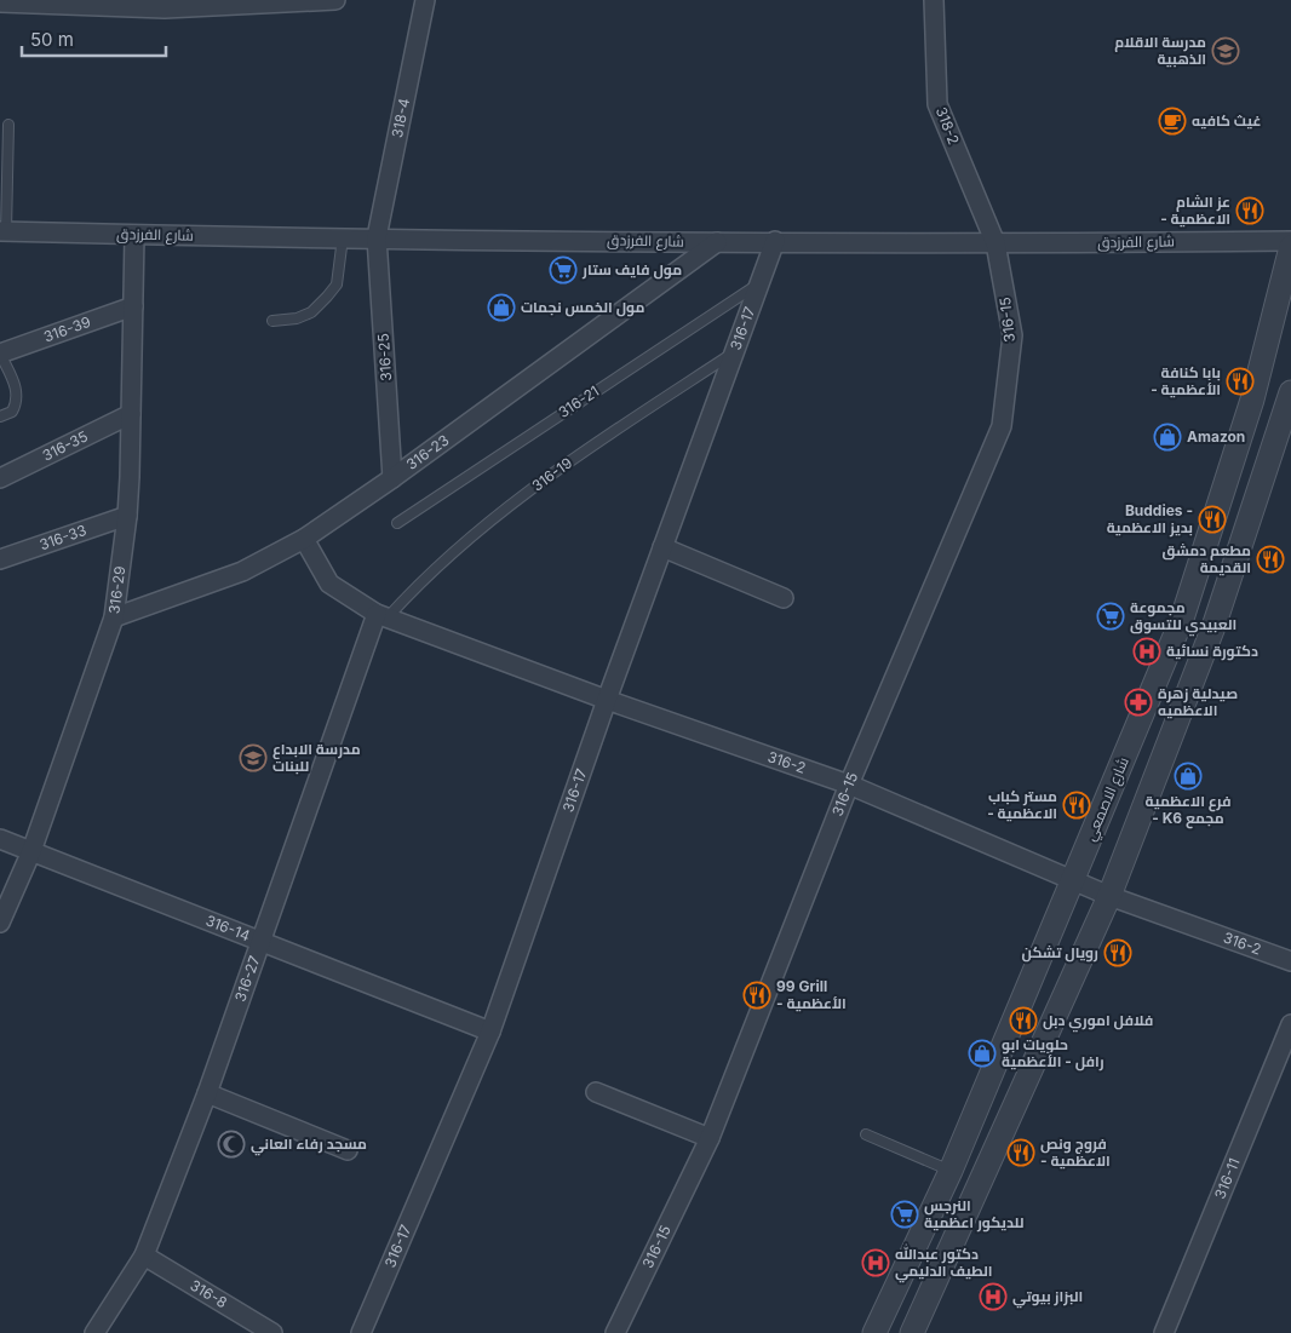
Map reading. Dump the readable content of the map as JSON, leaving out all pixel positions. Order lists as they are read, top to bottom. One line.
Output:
{"streets":{"street":["318-4","318-2","شارع الفرزدق","316-15","316-39","316-17","316-25","316-35","316-23","316-33","316-29","316-2","شارع الاصمعي","316-14","316-27","316-11","316-8"],"lane":["316-21","316-19"]},"crossings":[["318-4","شارع الفرزدق"],["318-4","316-25"],["318-2","شارع الفرزدق"],["318-2","316-15"],["شارع الفرزدق","316-15"],["شارع الفرزدق","316-17"],["شارع الفرزدق","316-25"],["شارع الفرزدق","316-23"],["شارع الفرزدق","316-29"],["316-15","316-2"],["316-39","316-29"],["316-17","316-21"],["316-17","316-19"],["316-17","316-2"],["316-17","316-14"],["316-25","316-23"],["316-35","316-29"],["316-23","316-29"],["316-23","316-2"],["316-19","316-2"],["316-19","316-27"],["316-33","316-29"],["316-29","316-14"],["316-2","شارع الاصمعي"],["316-2","316-27"],["316-14","316-27"],["316-27","316-8"]],"places":{"school or university":["مدرسة الاقلام الذهبية","مدرسة الابداع للبنات"],"cafe":["غيث كافيه"],"restaurant":["عز الشام - الاعظمية","بابا كنافة - الأعظمية","Buddies - بديز الاعظمية","مطعم دمشق القديمة","مستر كباب - الاعظمية","رويال تشكن","99 Grill - الأعظمية","فلافل اموري دبل","فروج ونص - الاعظمية"],"supermarket":["مول فايف ستار","مجموعة العبيدي للتسوق","النرجس للديكور اعظمية"],"shop":["مول الخمس نجمات","Amazon","فرع الاعظمية - K6 مجمع","حلويات ابو رافل - الأعظمية"],"hospital":["دكتورة نسائية","دكتور عبدالله الطيف الدليمي","البزاز بيوتي"],"pharmacy":["صيدلية زهرة الاعظميه"],"mosque":["مسجد رفاء العاني"]},"scale_bar":"50 m"}
